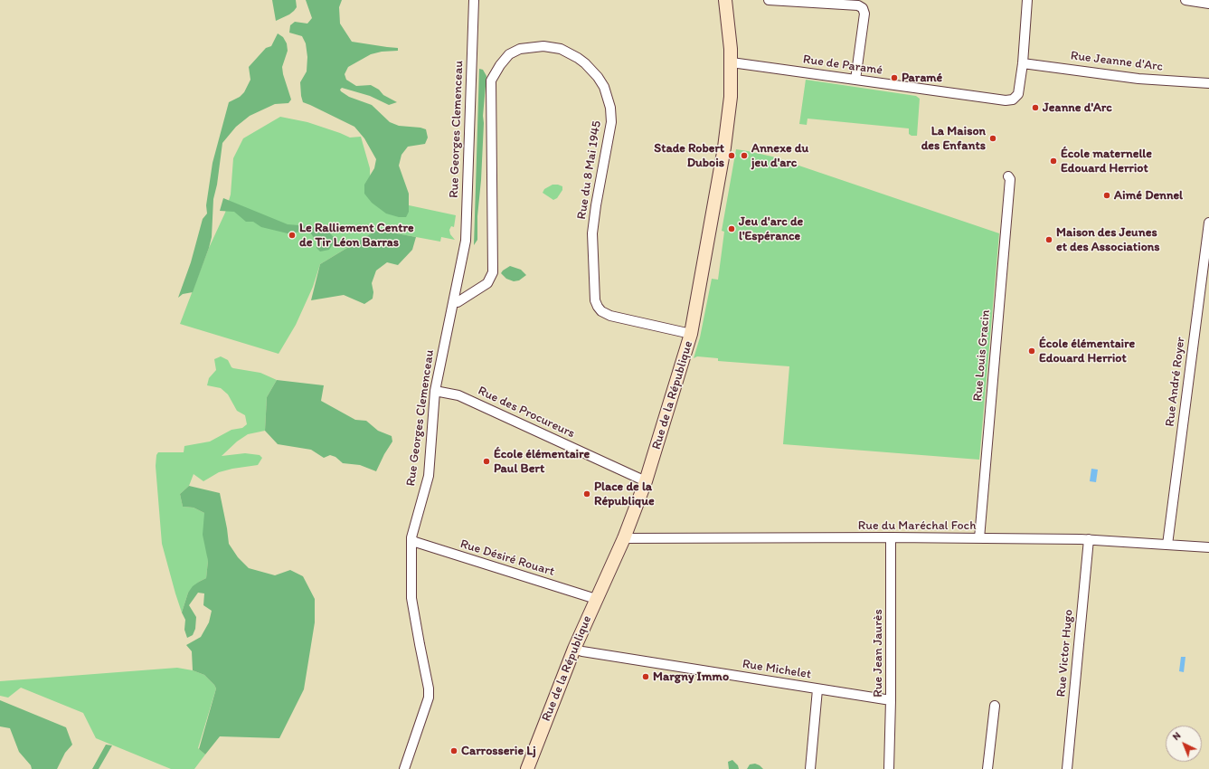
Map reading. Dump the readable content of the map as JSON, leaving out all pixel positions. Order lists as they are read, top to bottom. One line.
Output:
{"streets":{"street":["Rue Jeanne d'Arc","Rue de Paramé","Rue Georges Clemenceau","Rue du 8 Mai 1945","Rue Louis Gracin","Rue André Royer","Rue de la République","Rue des Procureurs","Rue du Maréchal Foch","Rue Désiré Rouart","Rue Jean Jaurès","Rue Victor Hugo","Rue Michelet"]},"crossings":[["Rue Jeanne d'Arc","Rue de Paramé"],["Rue de Paramé","Rue de la République"],["Rue Georges Clemenceau","Rue du 8 Mai 1945"],["Rue Georges Clemenceau","Rue des Procureurs"],["Rue Georges Clemenceau","Rue Désiré Rouart"],["Rue du 8 Mai 1945","Rue de la République"],["Rue Louis Gracin","Rue du Maréchal Foch"],["Rue André Royer","Rue du Maréchal Foch"],["Rue de la République","Rue des Procureurs"],["Rue de la République","Rue du Maréchal Foch"],["Rue de la République","Rue Désiré Rouart"],["Rue de la République","Rue Michelet"],["Rue du Maréchal Foch","Rue Jean Jaurès"],["Rue du Maréchal Foch","Rue Victor Hugo"],["Rue Jean Jaurès","Rue Michelet"]],"places":["Paramé","Jeanne d'Arc","La Maison des Enfants","Stade Robert Dubois","Annexe du jeu d'arc","École maternelle Edouard Herriot","Aimé Dennel","Jeu d'arc de l'Espérance","Le Ralliement Centre de Tir Léon Barras","Maison des Jeunes et des Associations","École élémentaire Edouard Herriot","École élémentaire Paul Bert","Place de la République","Margny Immo","Carrosserie Lj"],"north":"top left"}
